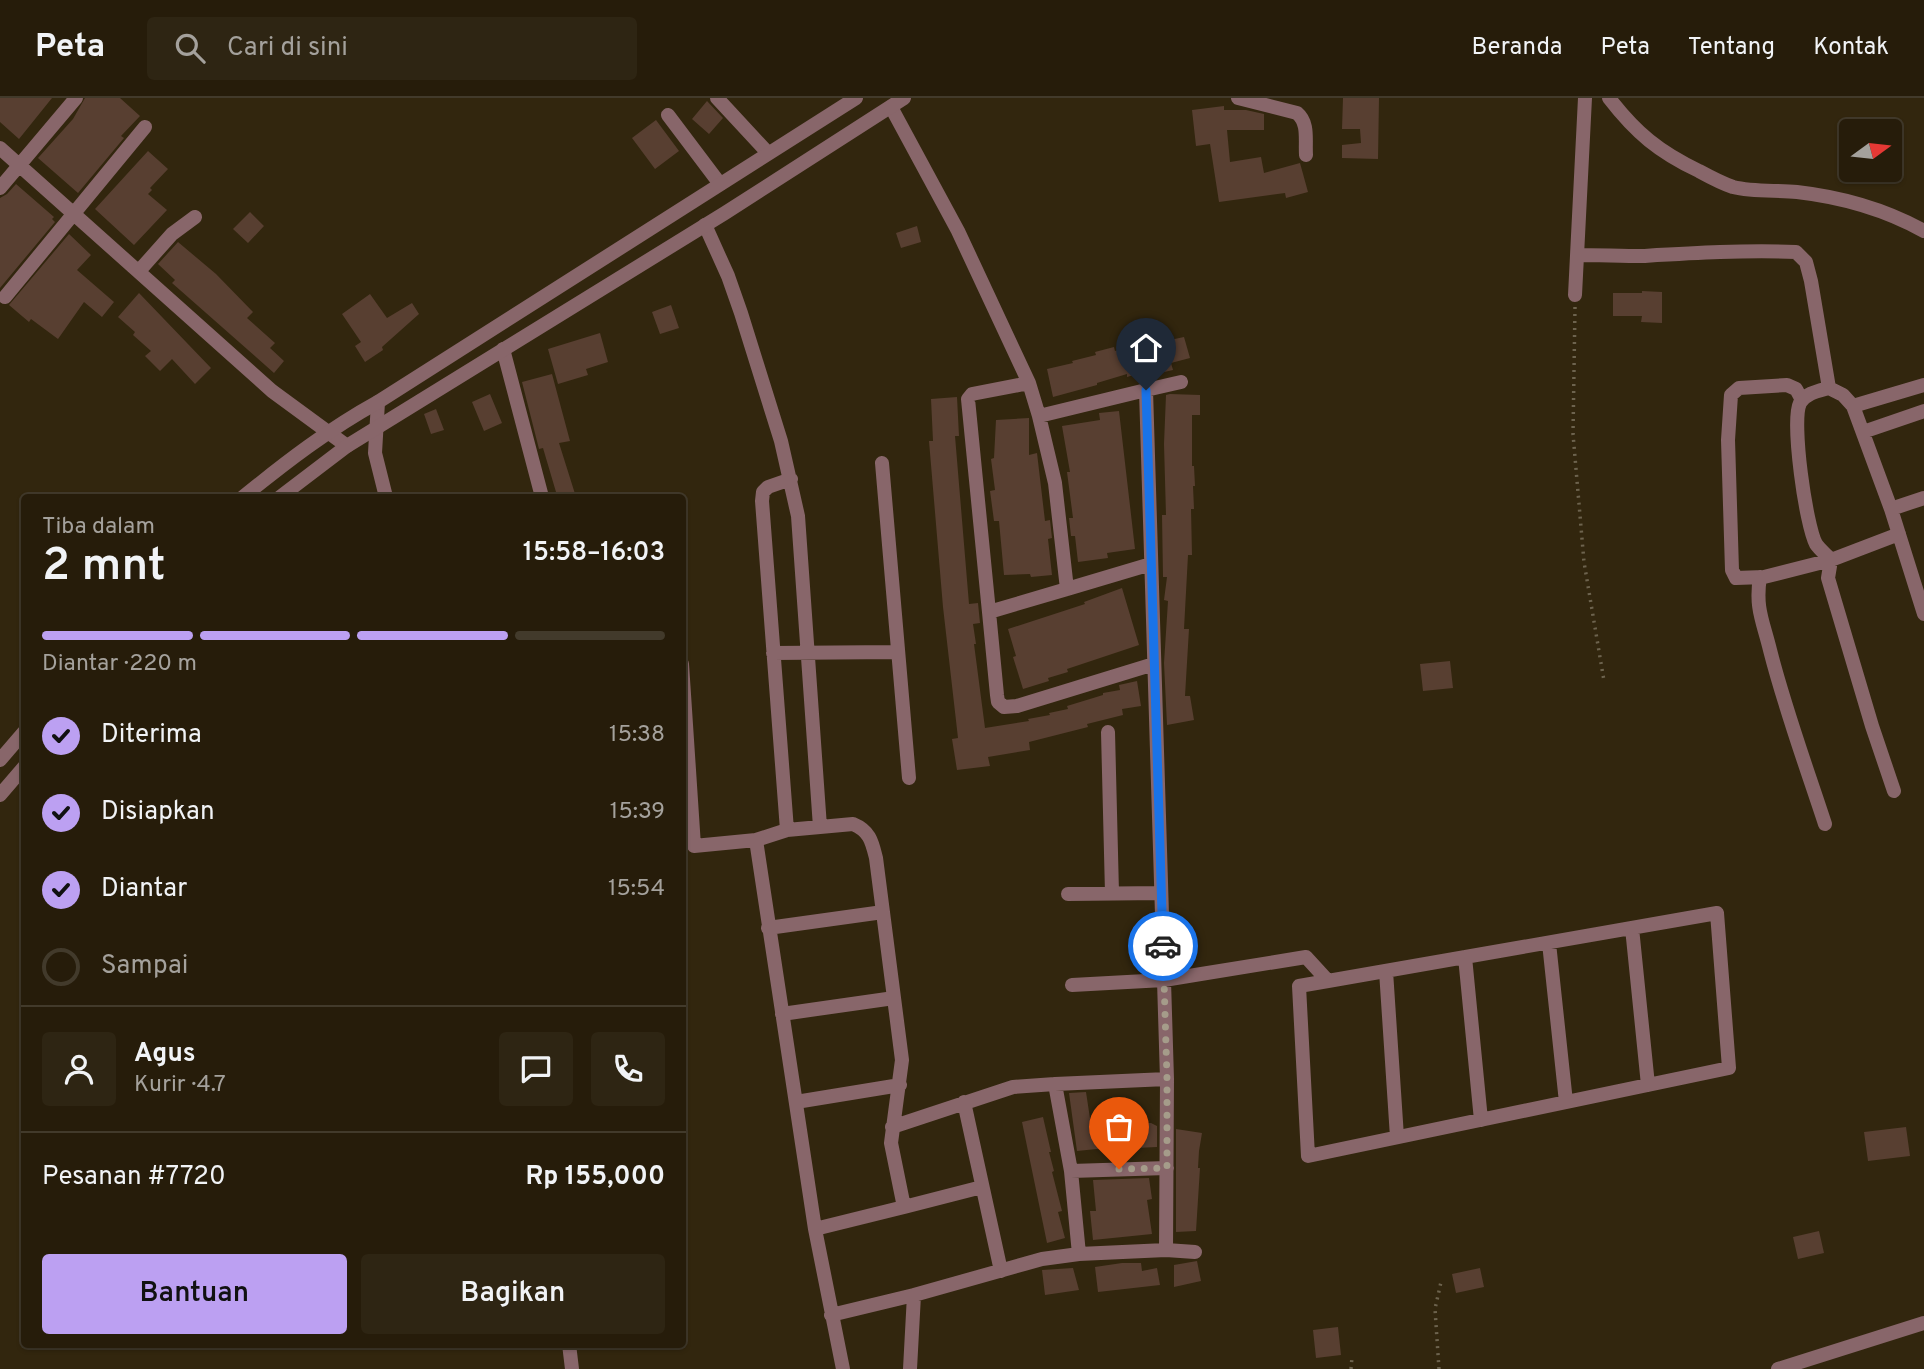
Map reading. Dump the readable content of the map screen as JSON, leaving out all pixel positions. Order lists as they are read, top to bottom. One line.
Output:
{"north":"right","page":{"header":"Peta","search":"Cari di sini","nav":["Beranda","Peta","Tentang","Kontak"],"heading":["2 mnt","Tiba dalam","15:58–16:03"],"panel":["Agus","Kurir · 4.7","Pesanan #7720","Rp 155,000"],"bar":"Diantar · 220 m","list":[["Diterima","15:38"],["Disiapkan","15:39"],["Diantar","15:54"],"Sampai"],"buttons":["Bantuan","Bagikan"]}}
